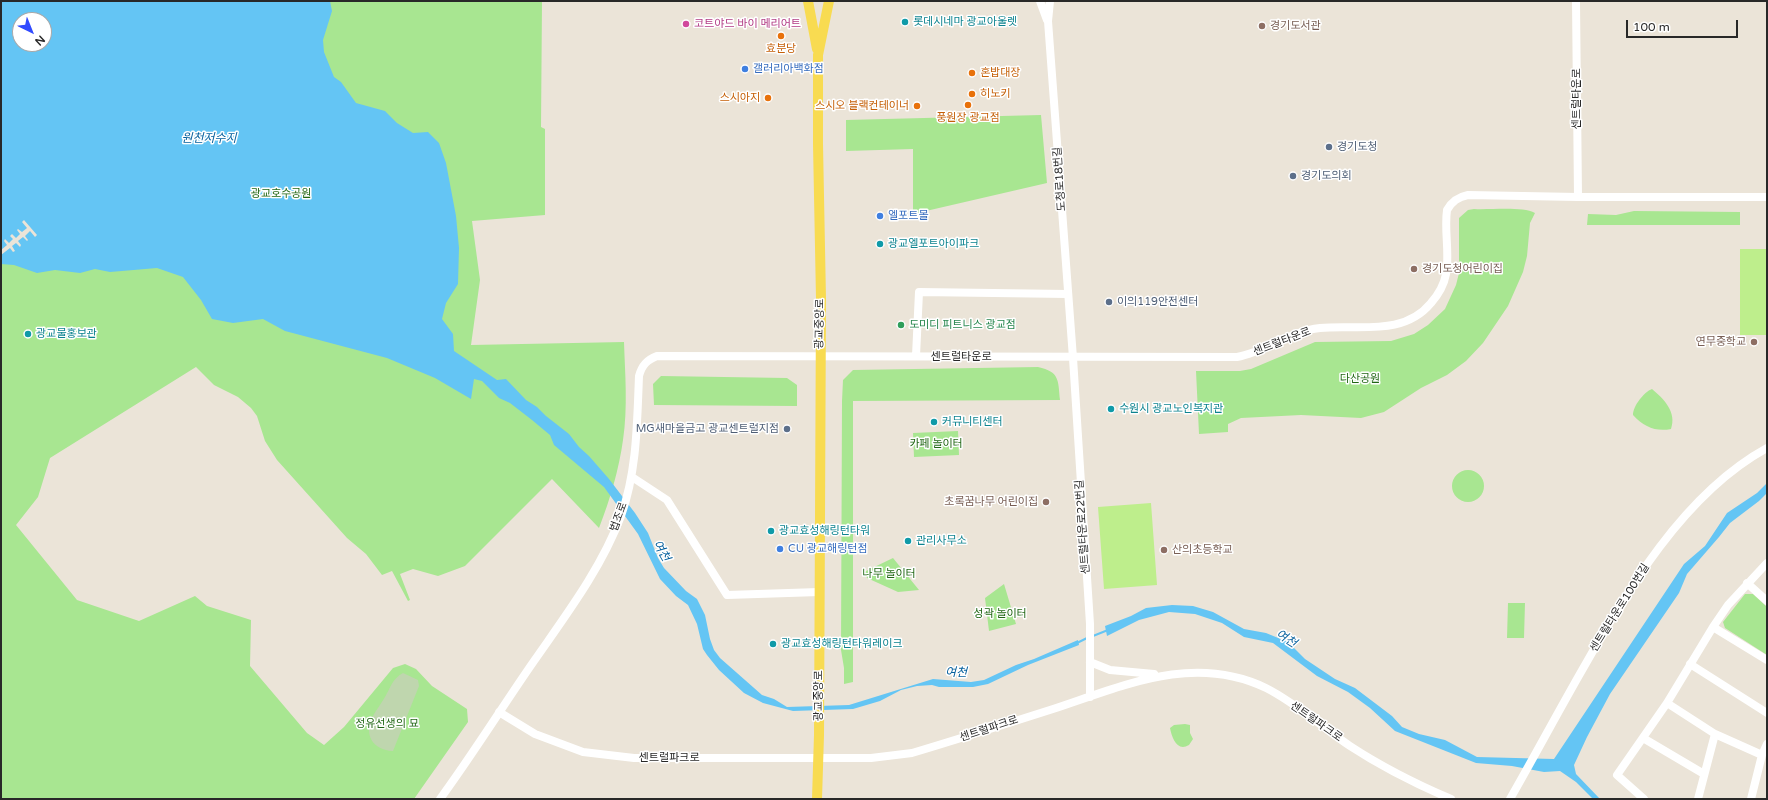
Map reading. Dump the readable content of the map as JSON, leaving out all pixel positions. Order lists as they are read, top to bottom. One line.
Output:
{"streets":{"main road":["광교중앙로"],"street":["센트럴타운로","도청로18번길","법조로","센트럴타운로22번길","센트럴타운로100번길","센트럴파크로"]},"crossings":[["센트럴타운로","도청로18번길"],["센트럴타운로","광교중앙로"],["센트럴타운로","법조로"],["센트럴타운로","센트럴타운로22번길"],["도청로18번길","센트럴타운로22번길"],["광교중앙로","법조로"],["광교중앙로","센트럴파크로"],["법조로","센트럴파크로"],["센트럴타운로22번길","센트럴파크로"]],"water":["원천저수지","여천"],"parks":["광교호수공원","다산공원","카페 놀이터","나무 놀이터","성곽 놀이터","정유선생의 묘"],"places":["롯데시네마 광교아울렛","코트야드 바이 메리어트","경기도서관","효분당","갤러리아백화점","혼밥대장","히노키","스시아지","풍원장 광교점","스시오 블랙컨테이너","경기도청","경기도의회","엘포트몰","광교엘포트아이파크","경기도청어린이집","이의119안전센터","도미디 피트니스 광교점","광교물홍보관","연무중학교","수원시 광교노인복지관","커뮤니티센터","MG새마을금고 광교센트럴지점","초록꿈나무 어린이집","광교효성해링턴타워","관리사무소","CU 광교해링턴점","산의초등학교","광교효성해링턴타워레이크"],"scale_bar":"100 m","north":"bottom right"}
